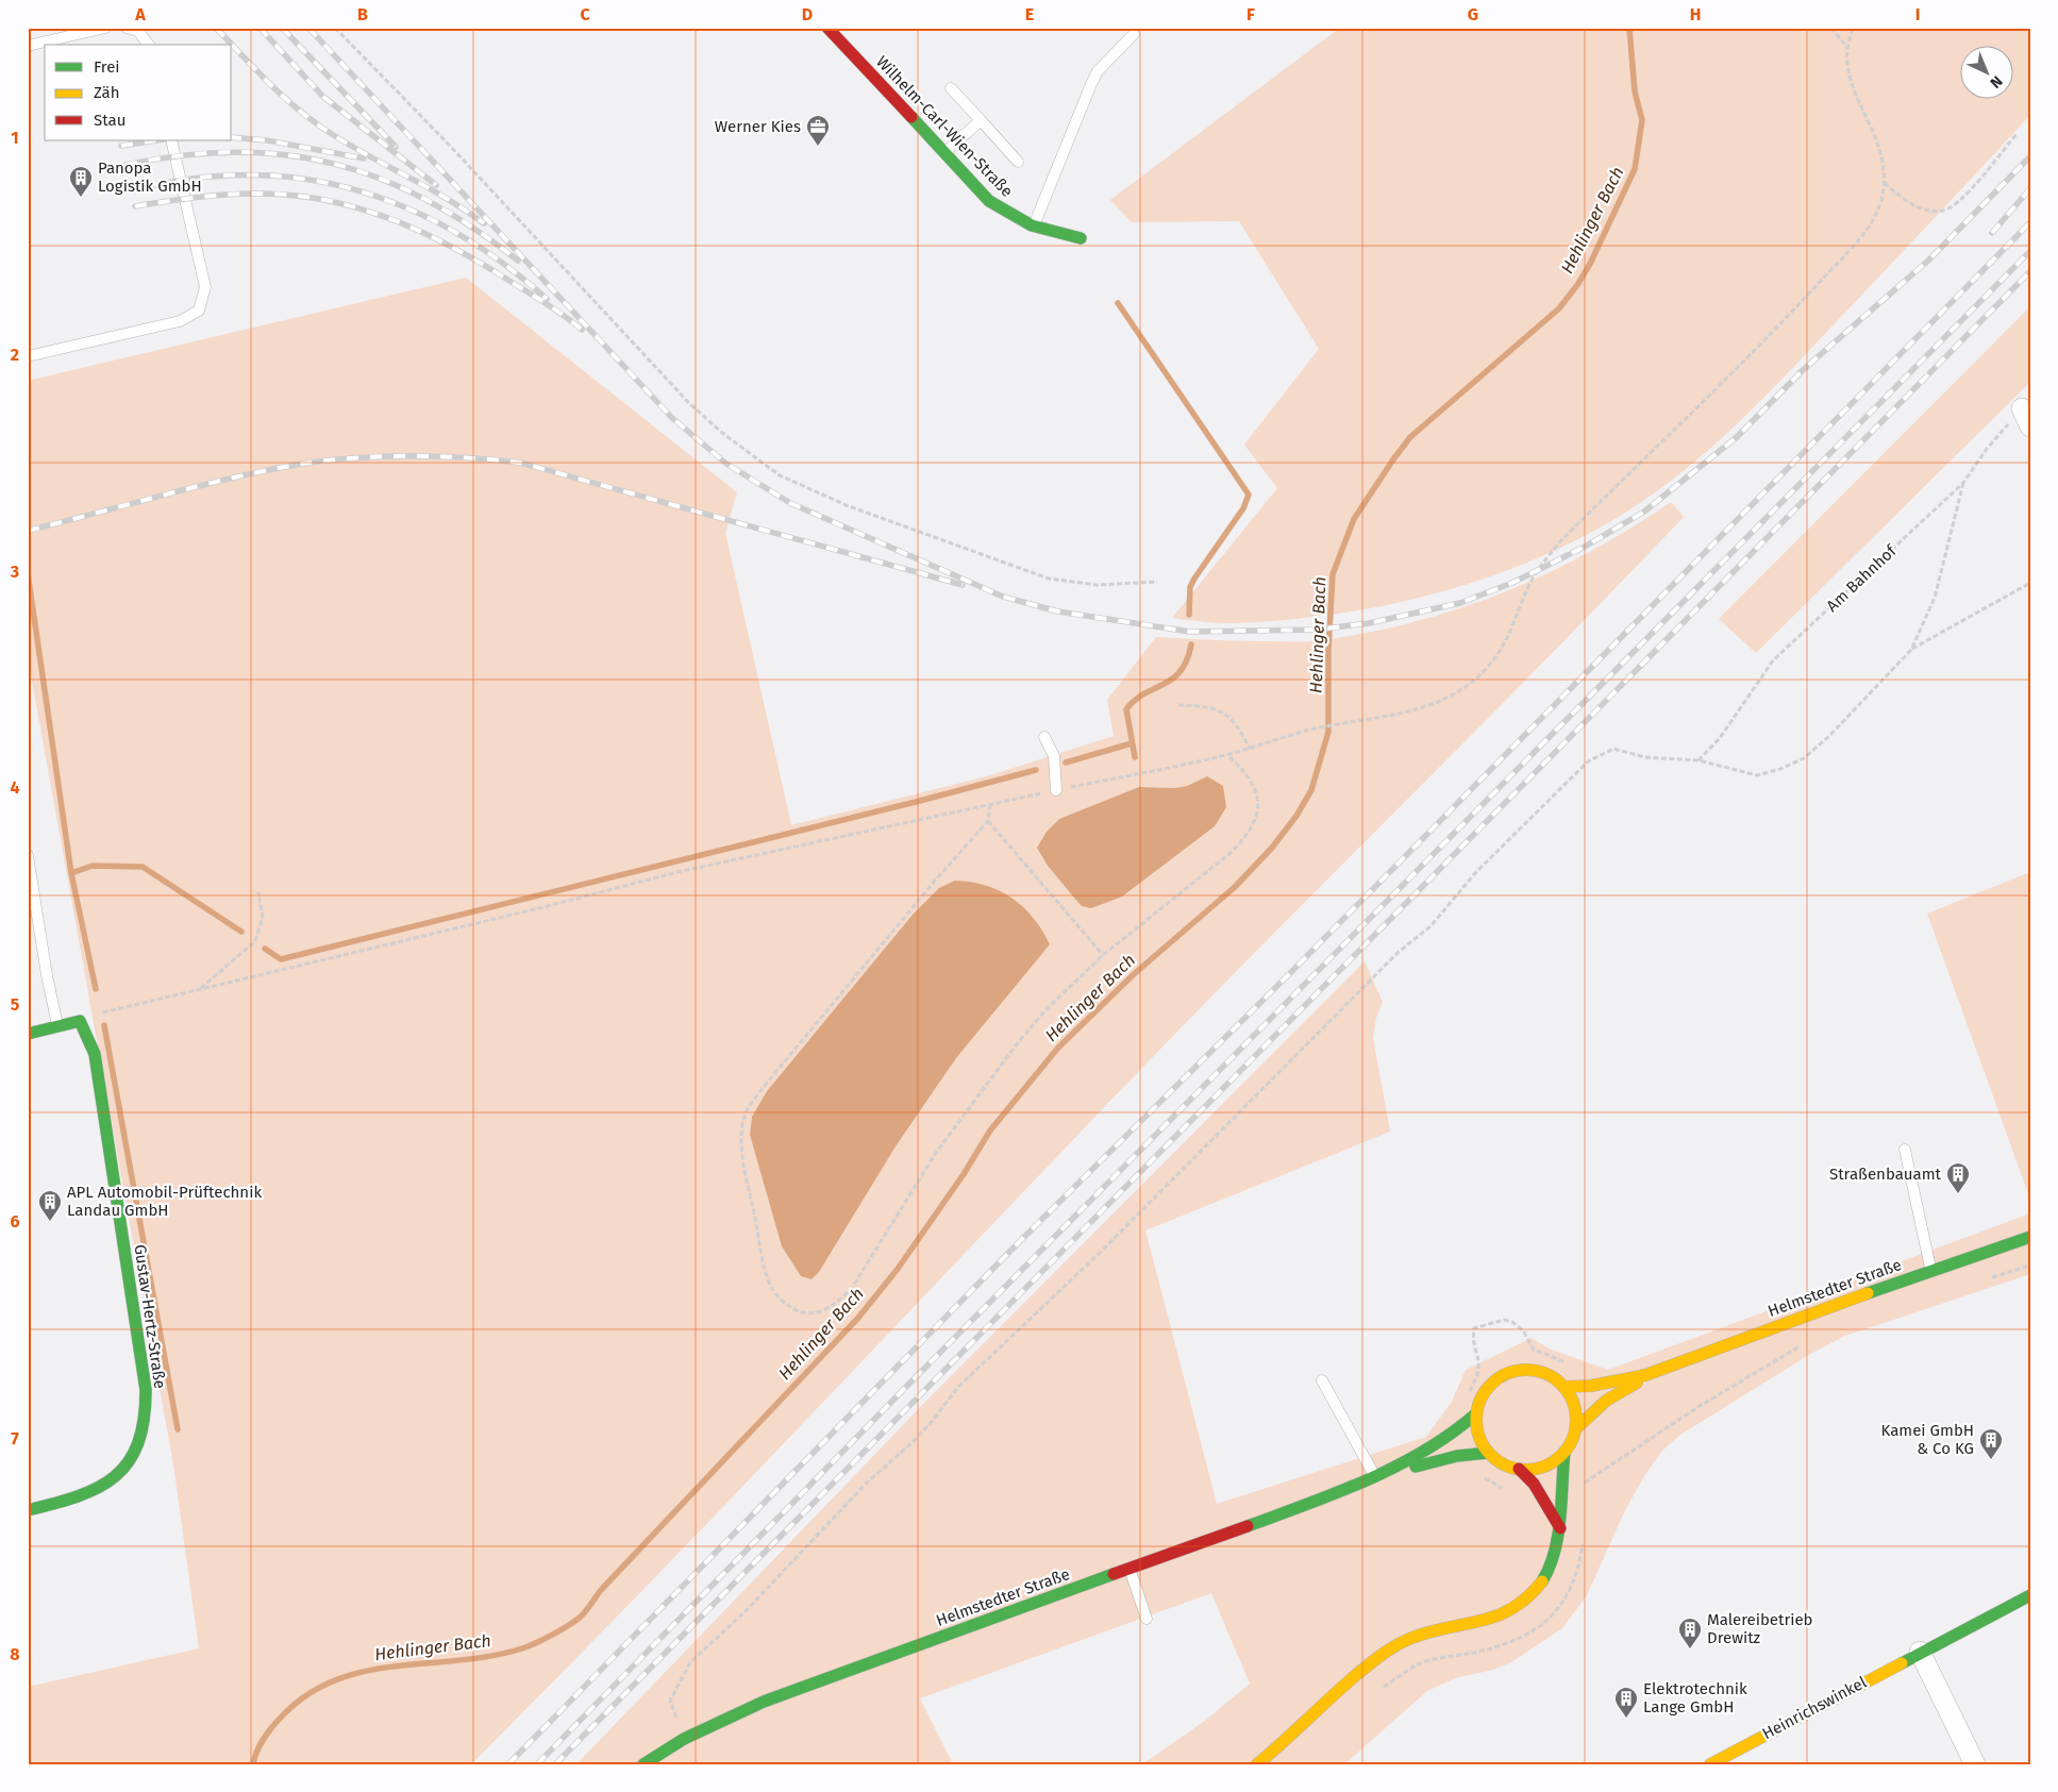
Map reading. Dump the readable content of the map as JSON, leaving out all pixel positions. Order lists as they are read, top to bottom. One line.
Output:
{"streets":{"main road":["Wilhelm-Carl-Wien-Straße","Helmstedter Straße","Gustav-Hertz-Straße","Heinrichswinkel"],"path":["Am Bahnhof"]},"water":["Hehlinger Bach"],"places":{"office":["Werner Kies"],"building":["Panopa Logistik GmbH","Straßenbauamt","APL Automobil-Prüftechnik Landau GmbH","Kamei GmbH & Co KG","Malereibetrieb Drewitz","Elektrotechnik Lange GmbH"]},"legend":["Frei","Zäh","Stau"],"north":"bottom right","grid":{"columns":["A","B","C","D","E","F","G","H","I"],"rows":["1","2","3","4","5","6","7","8"]}}
